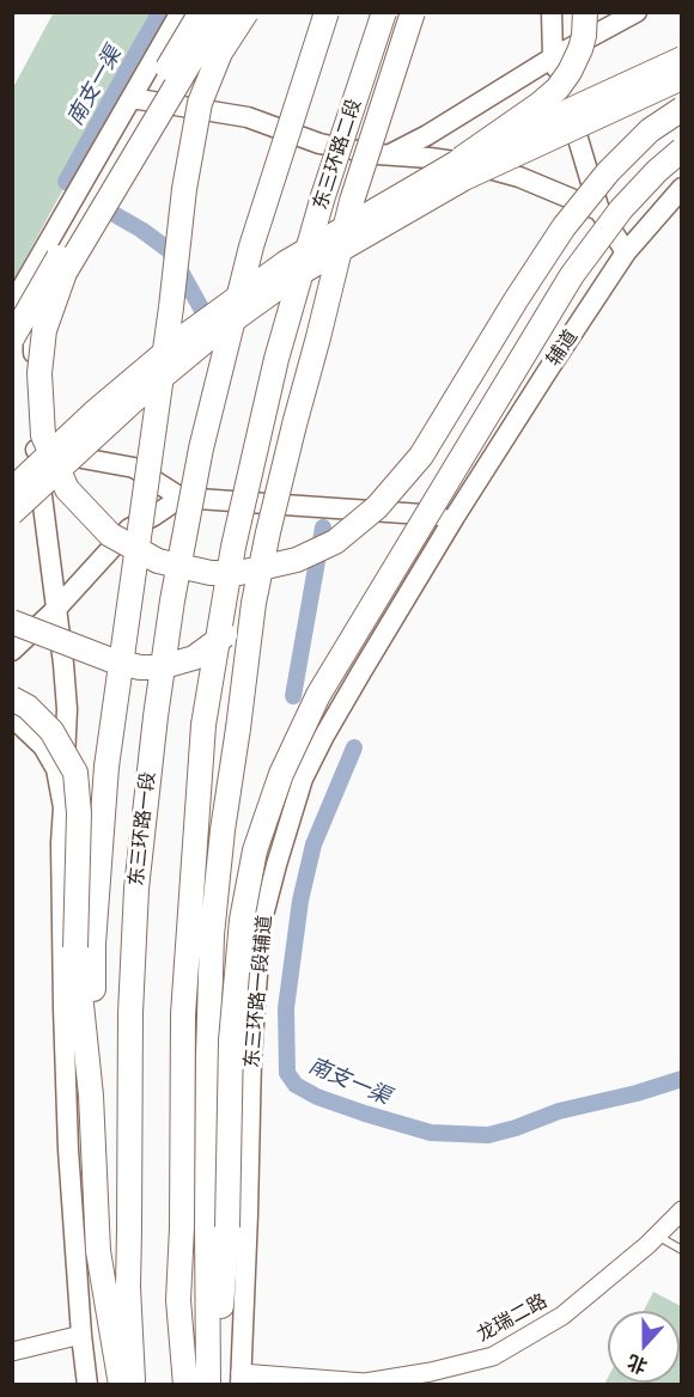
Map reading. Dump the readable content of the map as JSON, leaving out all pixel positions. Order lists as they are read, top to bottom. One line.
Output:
{"streets":{"highway":["东三环路二段","东三环路一段"],"main road":["辅道","东三环路一段辅道"],"street":["龙瑞二路"]},"crossings":[["辅道","东三环路一段辅道"],["东三环路一段辅道","龙瑞二路"]],"water":["南支一渠"],"north":"bottom"}
